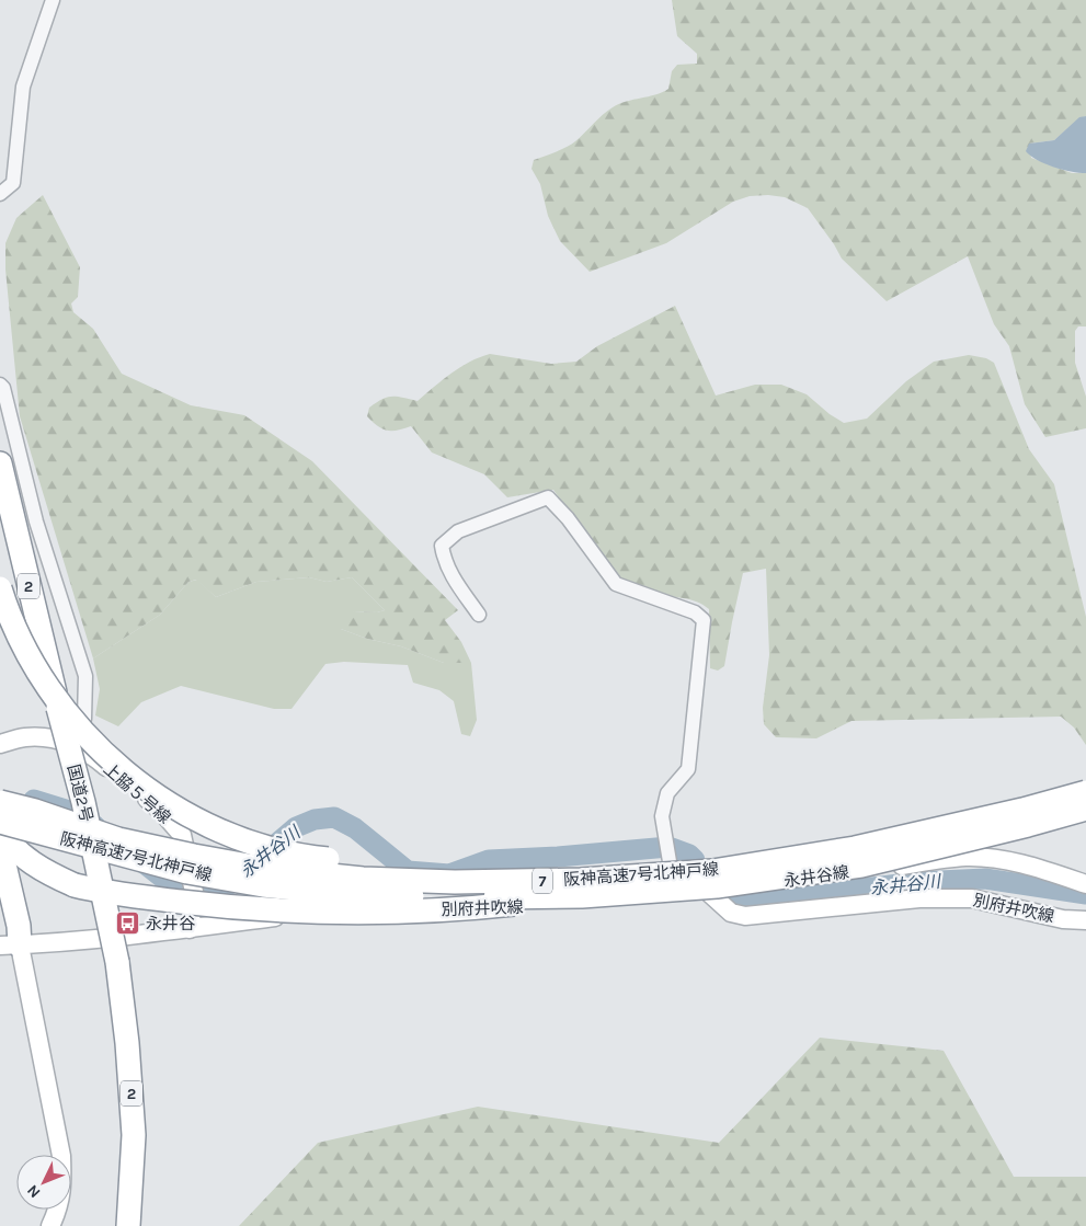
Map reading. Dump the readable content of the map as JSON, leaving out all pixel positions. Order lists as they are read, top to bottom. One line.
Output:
{"streets":{"highway":["2","国道2号","阪神高速7号北神戸線","7"],"street":["上脇５号線","永井谷線","別府井吹線"]},"crossings":[["上脇５号線","別府井吹線"],["永井谷線","別府井吹線"]],"water":["永井谷川"],"places":{"bus stop":["永井谷"]},"north":"bottom left"}
